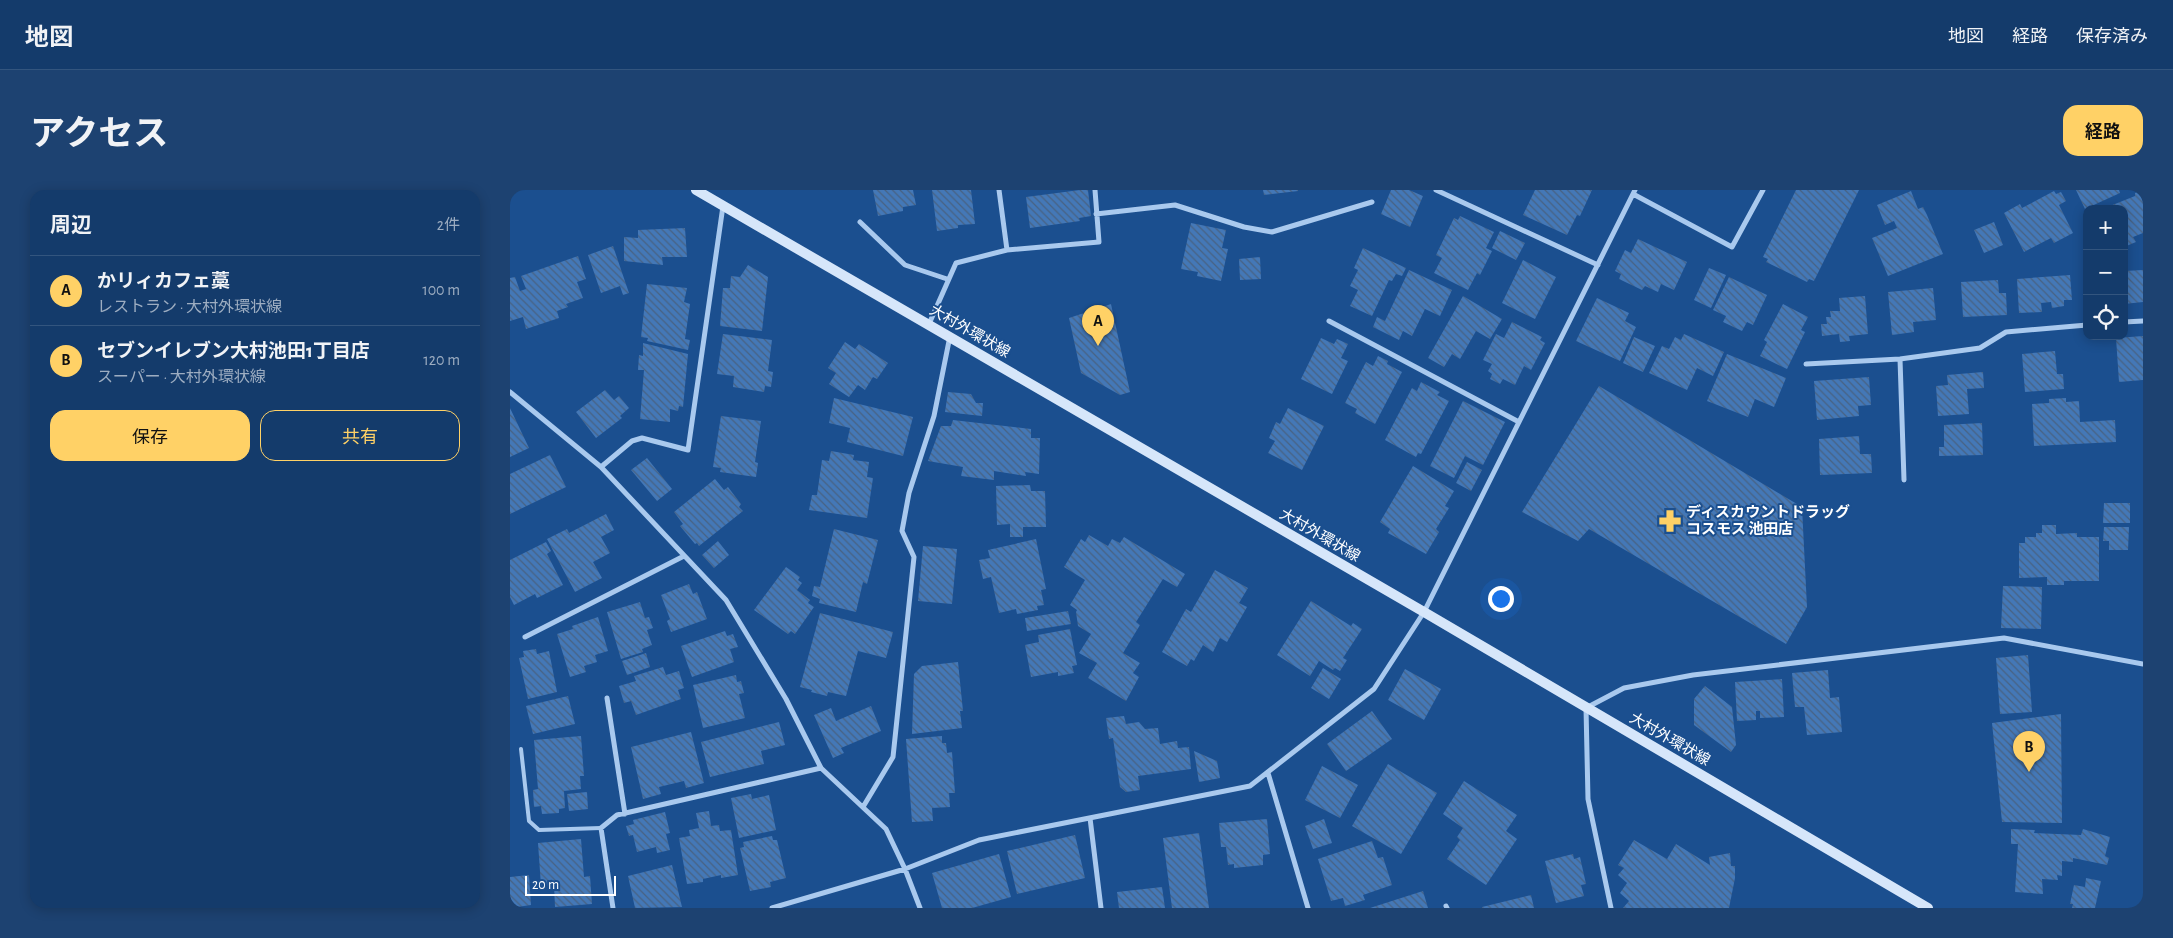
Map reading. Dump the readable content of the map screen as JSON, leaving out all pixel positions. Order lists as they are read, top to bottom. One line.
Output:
{"streets":{"main road":["大村外環状線"]},"places":{"pharmacy":["ディスカウントドラッグ コスモス 池田店"]},"scale_bar":"20 m","page":{"header":"地図","nav":["地図","経路","保存済み"],"title":"アクセス","buttons":["経路",["保存","共有"]],"heading":["周辺","2件"],"map_buttons":["+","−"],"list":[{"mark":"A","name":"かリィカフェ藁","note":"レストラン · 大村外環状線","value":"100 m"},{"mark":"B","name":"セブンイレブン大村池田1丁目店","note":"スーパー · 大村外環状線","value":"120 m"}],"pins":["A","B"],"scale":"20 m"}}
